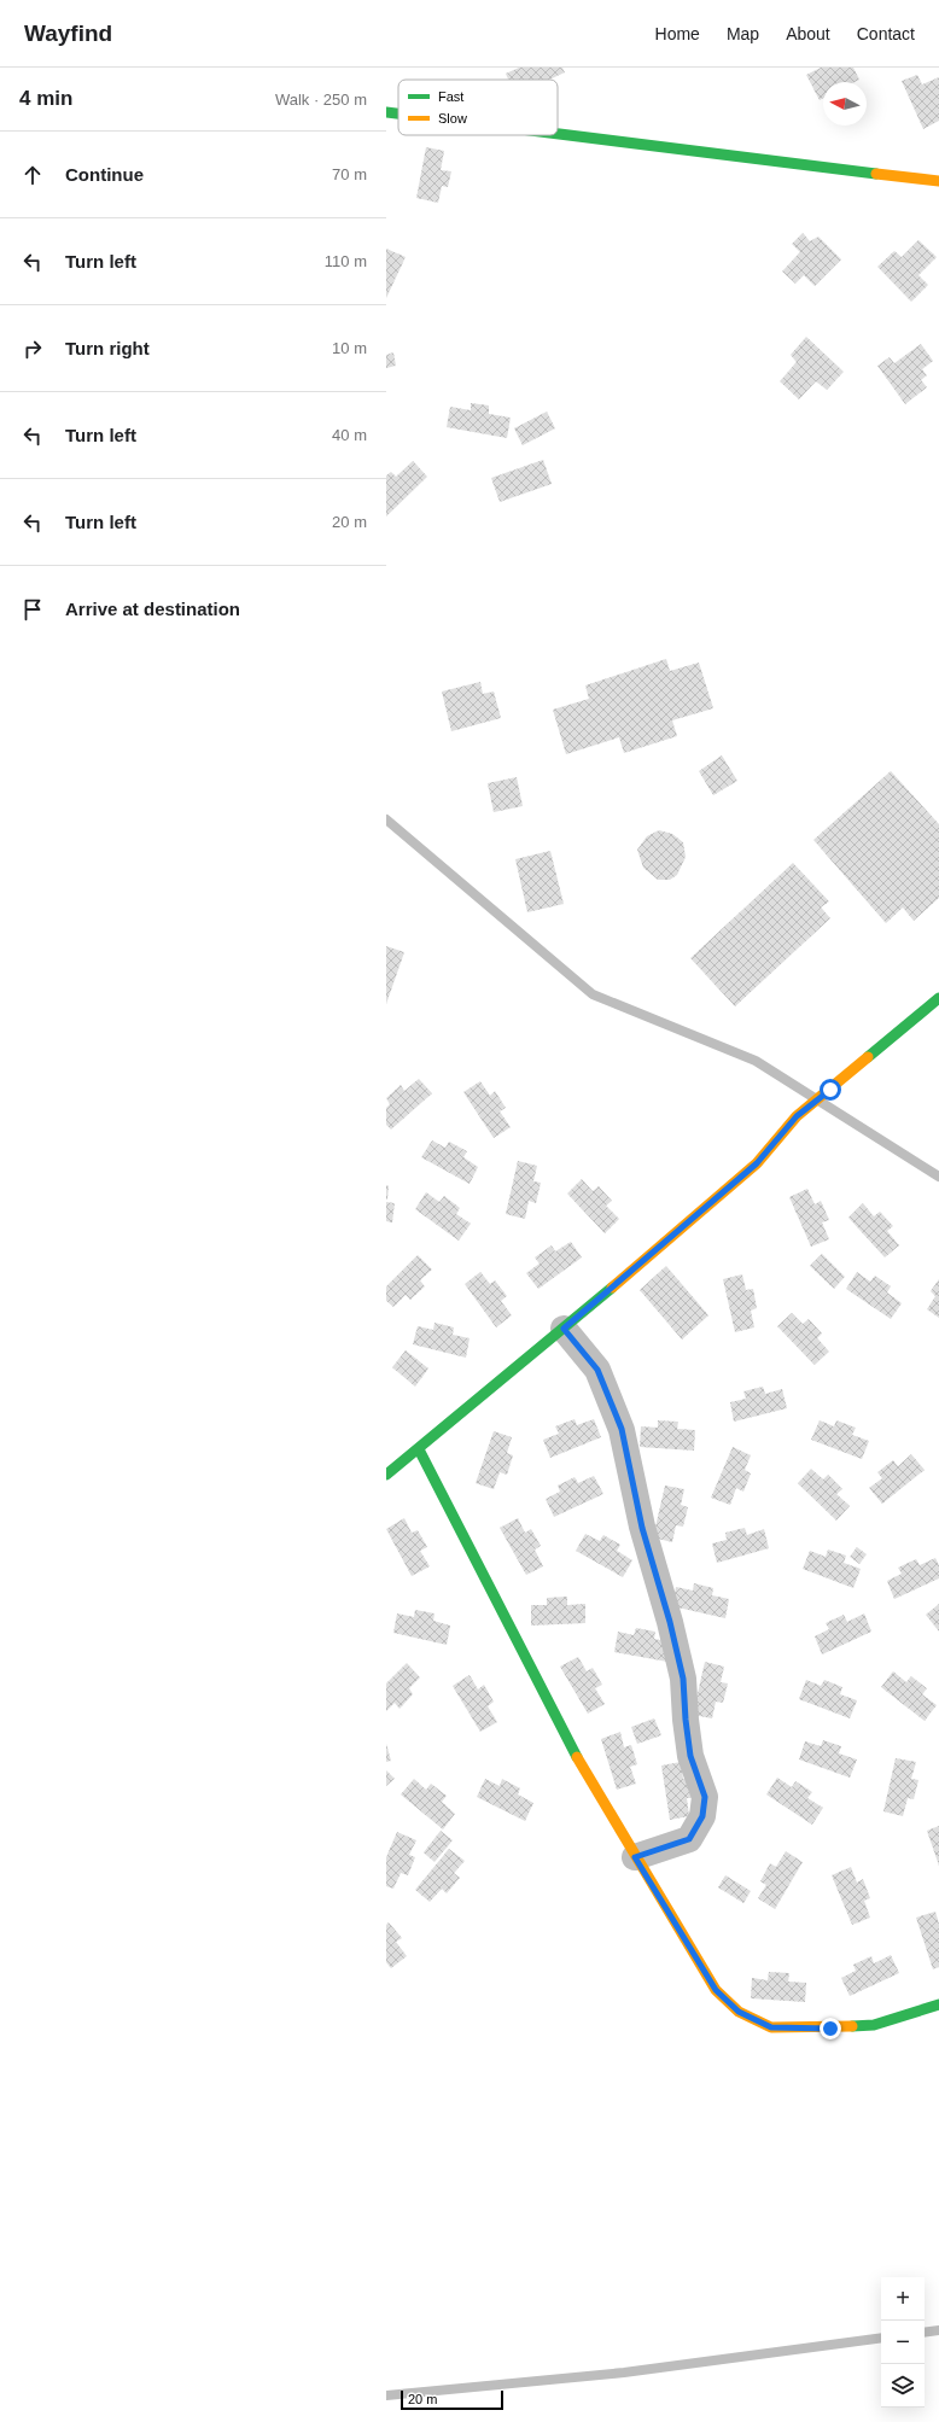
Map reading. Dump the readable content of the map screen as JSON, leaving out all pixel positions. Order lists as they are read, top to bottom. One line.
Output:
{"legend":["Fast","Slow"],"scale_bar":"20 m","north":"left","page":{"header":"Wayfind","nav":["Home","Map","About","Contact"],"heading":["4 min","Walk · 250 m"],"list":[["Continue","70 m"],["Turn left","110 m"],["Turn right","10 m"],["Turn left","40 m"],["Turn left","20 m"],"Arrive at destination"],"map_buttons":["+","−"],"scale":"20 m"}}
